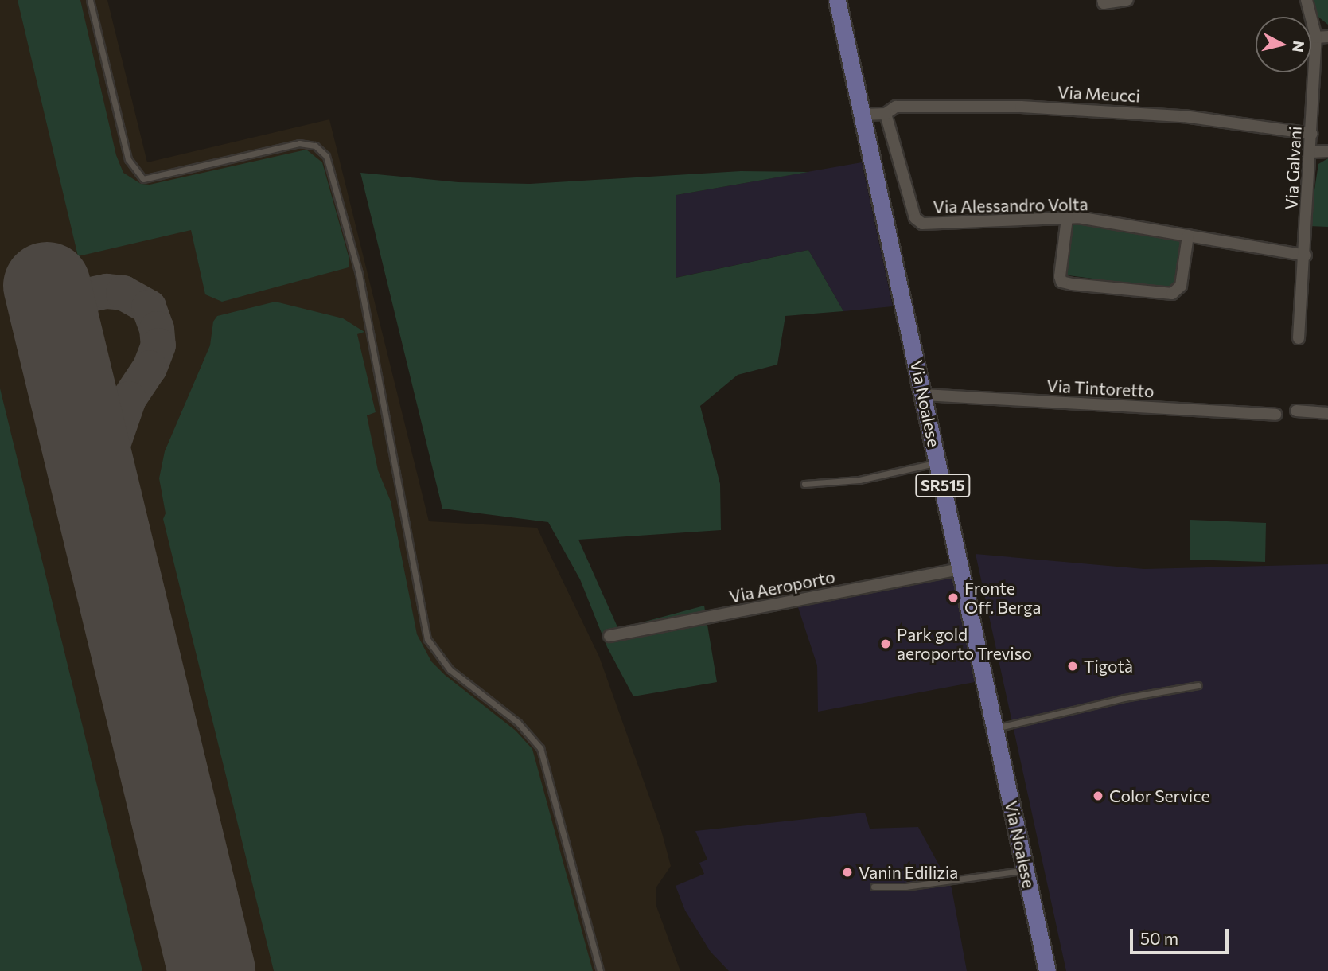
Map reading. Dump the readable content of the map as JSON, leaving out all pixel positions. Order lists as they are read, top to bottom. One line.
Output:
{"streets":{"main road":["Via Noalese","SR515"],"street":["Via Meucci","Via Galvani","Via Alessandro Volta","Via Tintoretto","Via Aeroporto"]},"crossings":[["Via Meucci","Via Galvani"],["Via Meucci","Via Alessandro Volta"],["Via Galvani","Via Alessandro Volta"],["Via Tintoretto","Via Noalese"],["Via Noalese","Via Aeroporto"]],"places":["Fronte Off. Berga","Park gold aeroporto Treviso","Tigotà","Color Service","Vanin Edilizia"],"scale_bar":"50 m","north":"right"}
